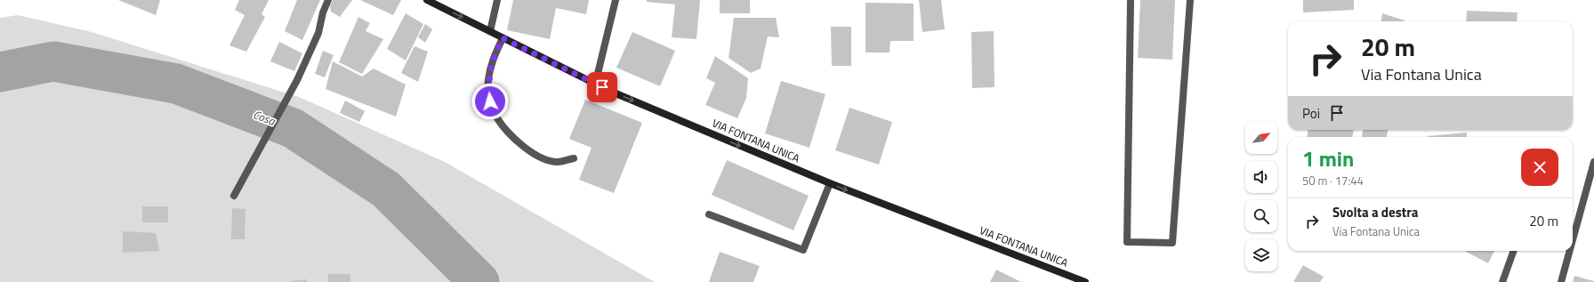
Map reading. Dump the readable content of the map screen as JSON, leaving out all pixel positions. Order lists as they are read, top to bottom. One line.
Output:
{"streets":{"main road":["VIA FONTANA UNICA"]},"one_way":["VIA FONTANA UNICA"],"water":["Cosa"],"north":"top right","page":{"turn":["20 m","Via Fontana Unica"],"then":"Poi","heading":["1 min","50 m · 17:44"],"list":[{"name":"Svolta a destra","note":"Via Fontana Unica","value":"20 m"}]}}
